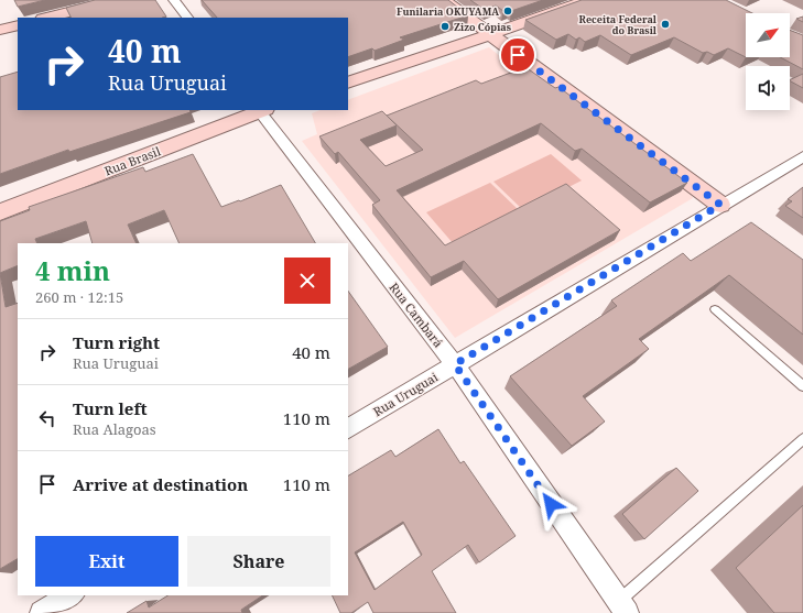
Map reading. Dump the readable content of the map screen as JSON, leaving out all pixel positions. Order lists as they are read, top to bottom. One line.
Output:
{"streets":{"street":["Rua Brasil","Rua Cambará","Rua Uruguai"]},"crossings":[["Rua Brasil","Rua Cambará"],["Rua Cambará","Rua Uruguai"]],"places":["Funilaria OKUYAMA","Receita Federal do Brasil","Zizo Cópias"],"north":"top right","page":{"turn":["40 m","Rua Uruguai"],"heading":["4 min","260 m · 12:15"],"list":[{"name":"Turn right","note":"Rua Uruguai","value":"40 m"},{"name":"Turn left","note":"Rua Alagoas","value":"110 m"},{"name":"Arrive at destination","value":"110 m"}],"buttons":["Exit","Share"]}}
